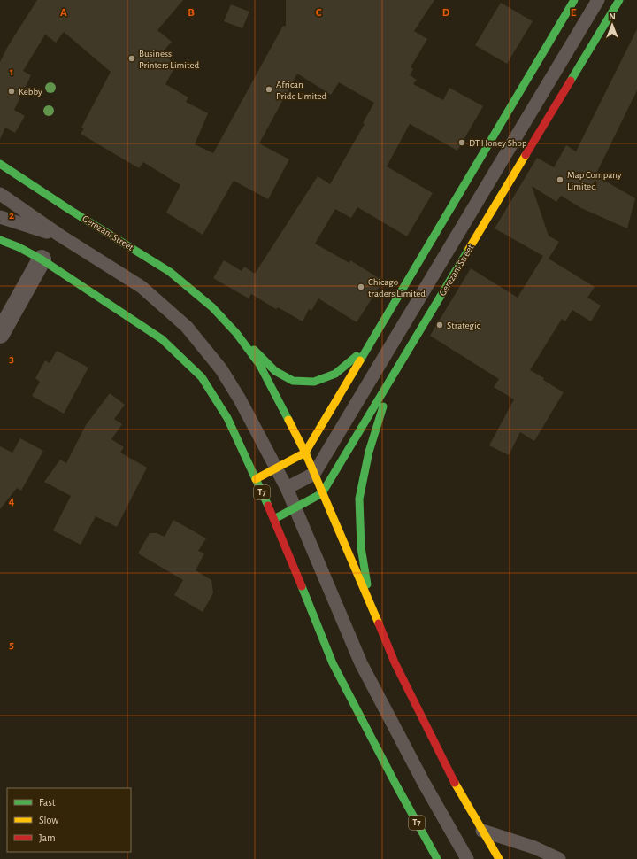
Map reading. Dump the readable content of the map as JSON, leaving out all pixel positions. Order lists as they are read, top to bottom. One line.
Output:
{"streets":{"main road":["Gerezani Street","T7"]},"crossings":[["Gerezani Street","T7"]],"places":["Business Printers Limited","African Pride Limited","Kebby","DT Honey Shop","Map Company Limited","Chicago traders Limited","Strategic"],"legend":["Fast","Slow","Jam"],"north":"top","grid":{"columns":["A","B","C","D","E"],"rows":["1","2","3","4","5"]}}
